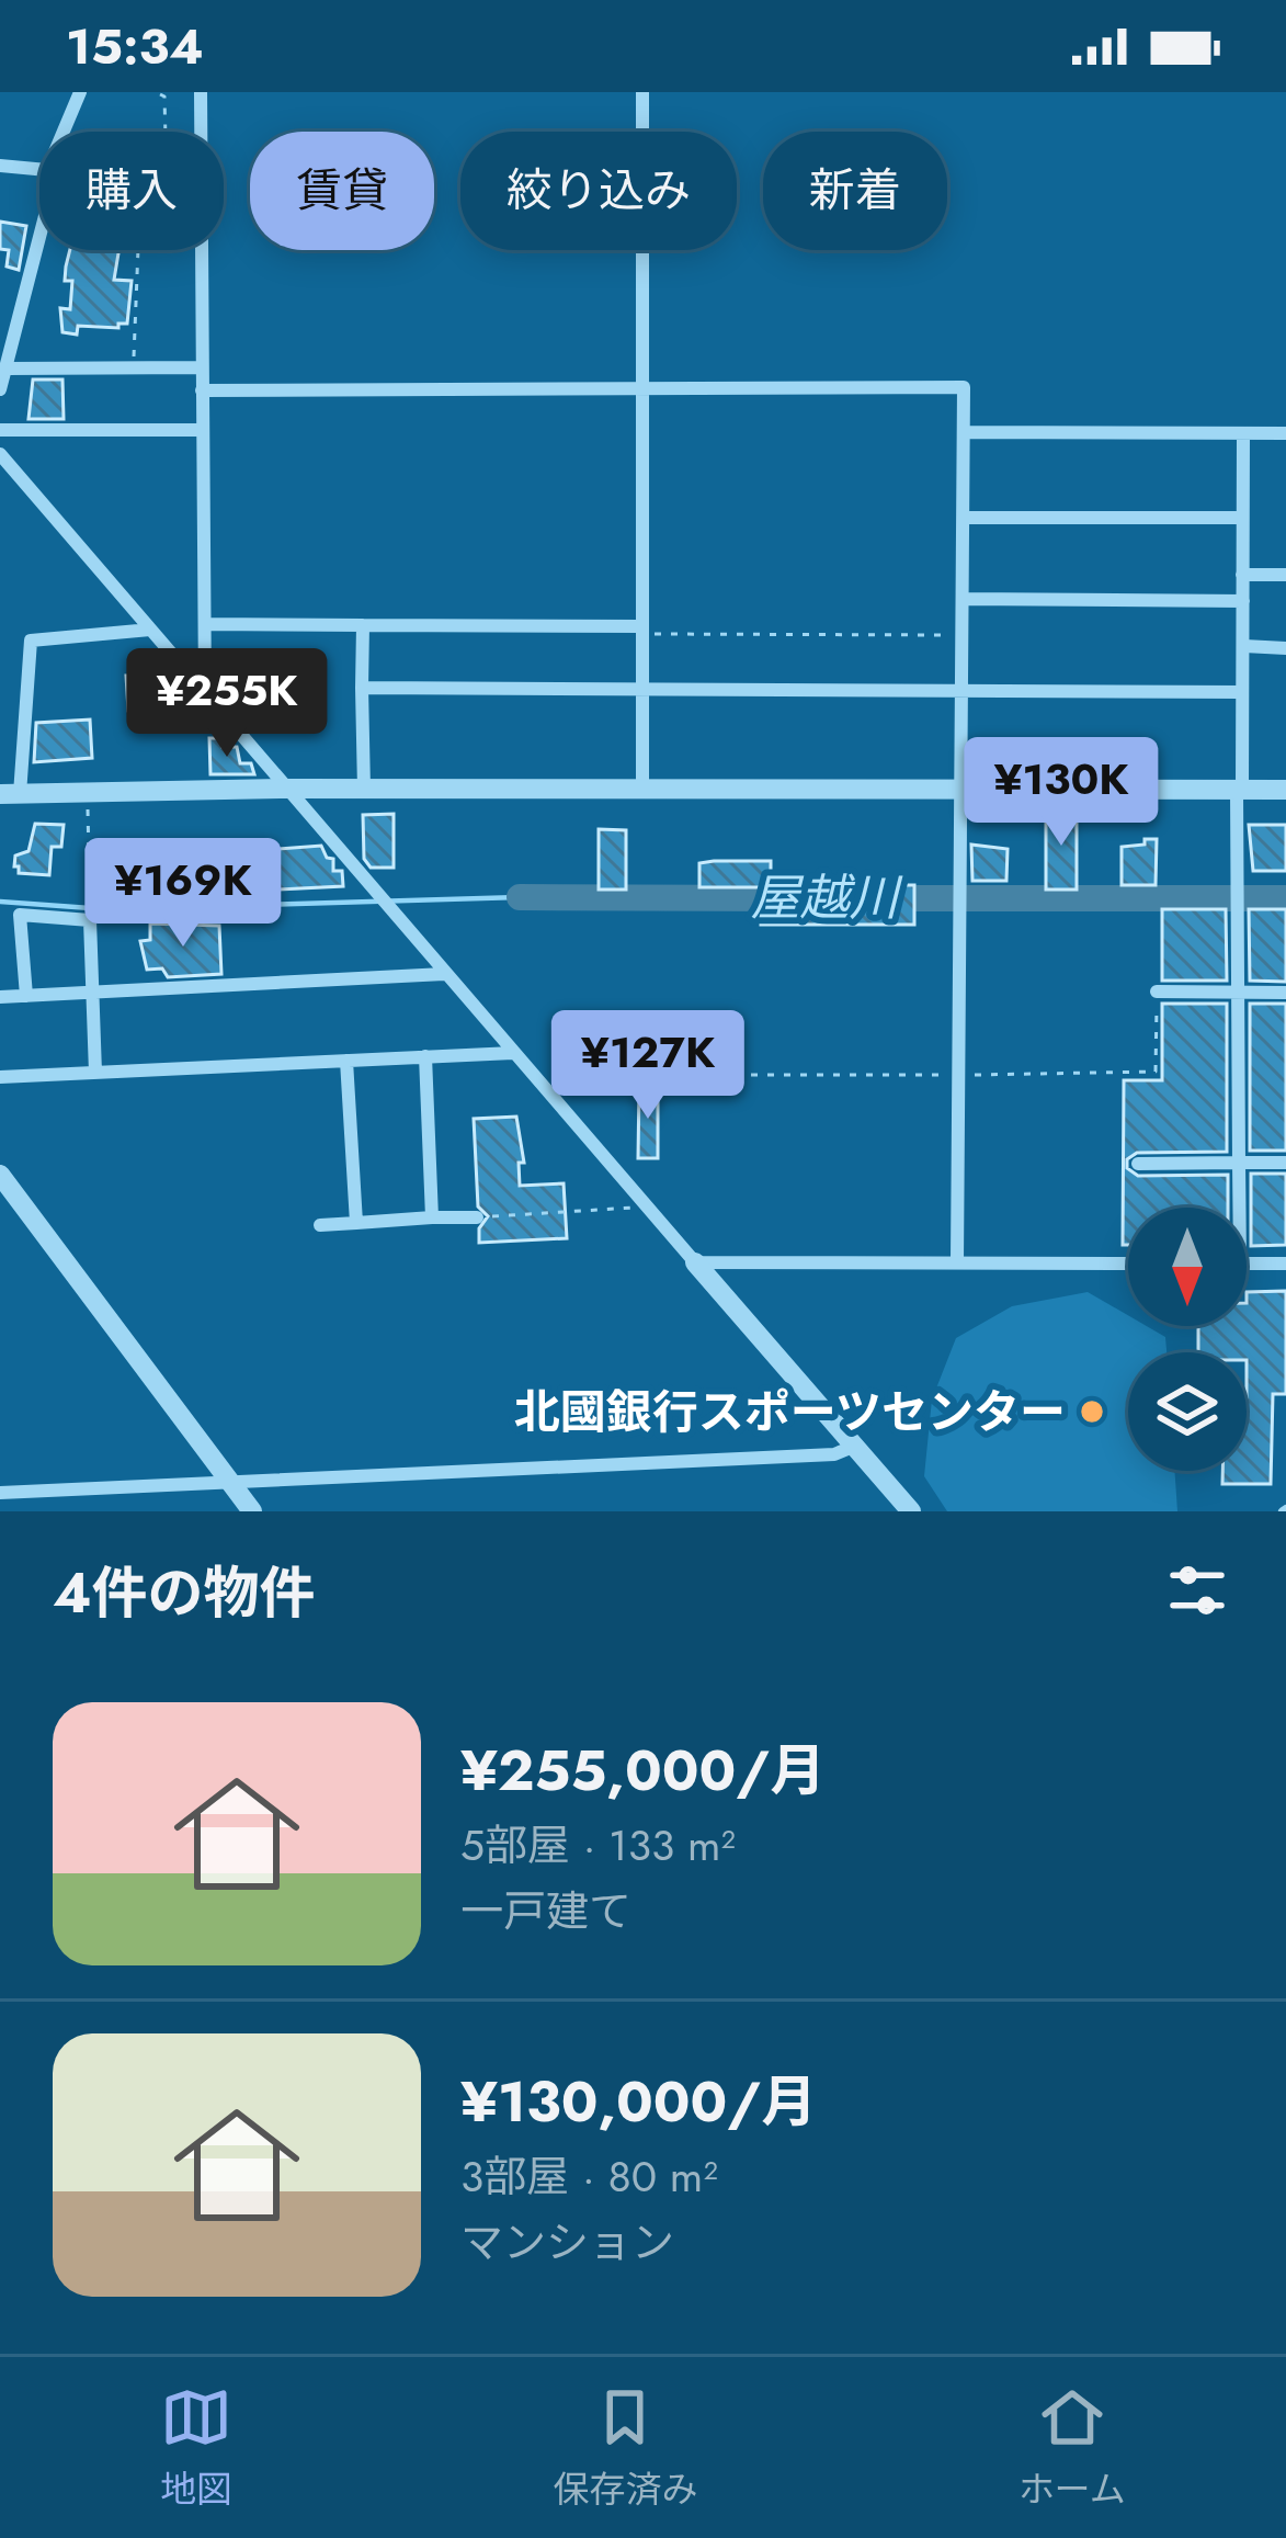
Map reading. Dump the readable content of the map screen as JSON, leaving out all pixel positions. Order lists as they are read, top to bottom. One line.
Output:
{"water":["屋越川"],"places":["北國銀行スポーツセンター"],"north":"bottom","page":{"status":"15:34","chip":["購入","賃貸","絞り込み","新着"],"price":["¥255K","¥130K","¥169K","¥127K"],"heading":"4件の物件","list":[{"name":"¥255,000/月","note":"5部屋 · 133 m² · 一戸建て"},{"name":"¥130,000/月","note":"3部屋 · 80 m² · マンション"}],"tabs":["地図","保存済み","ホーム"]}}
